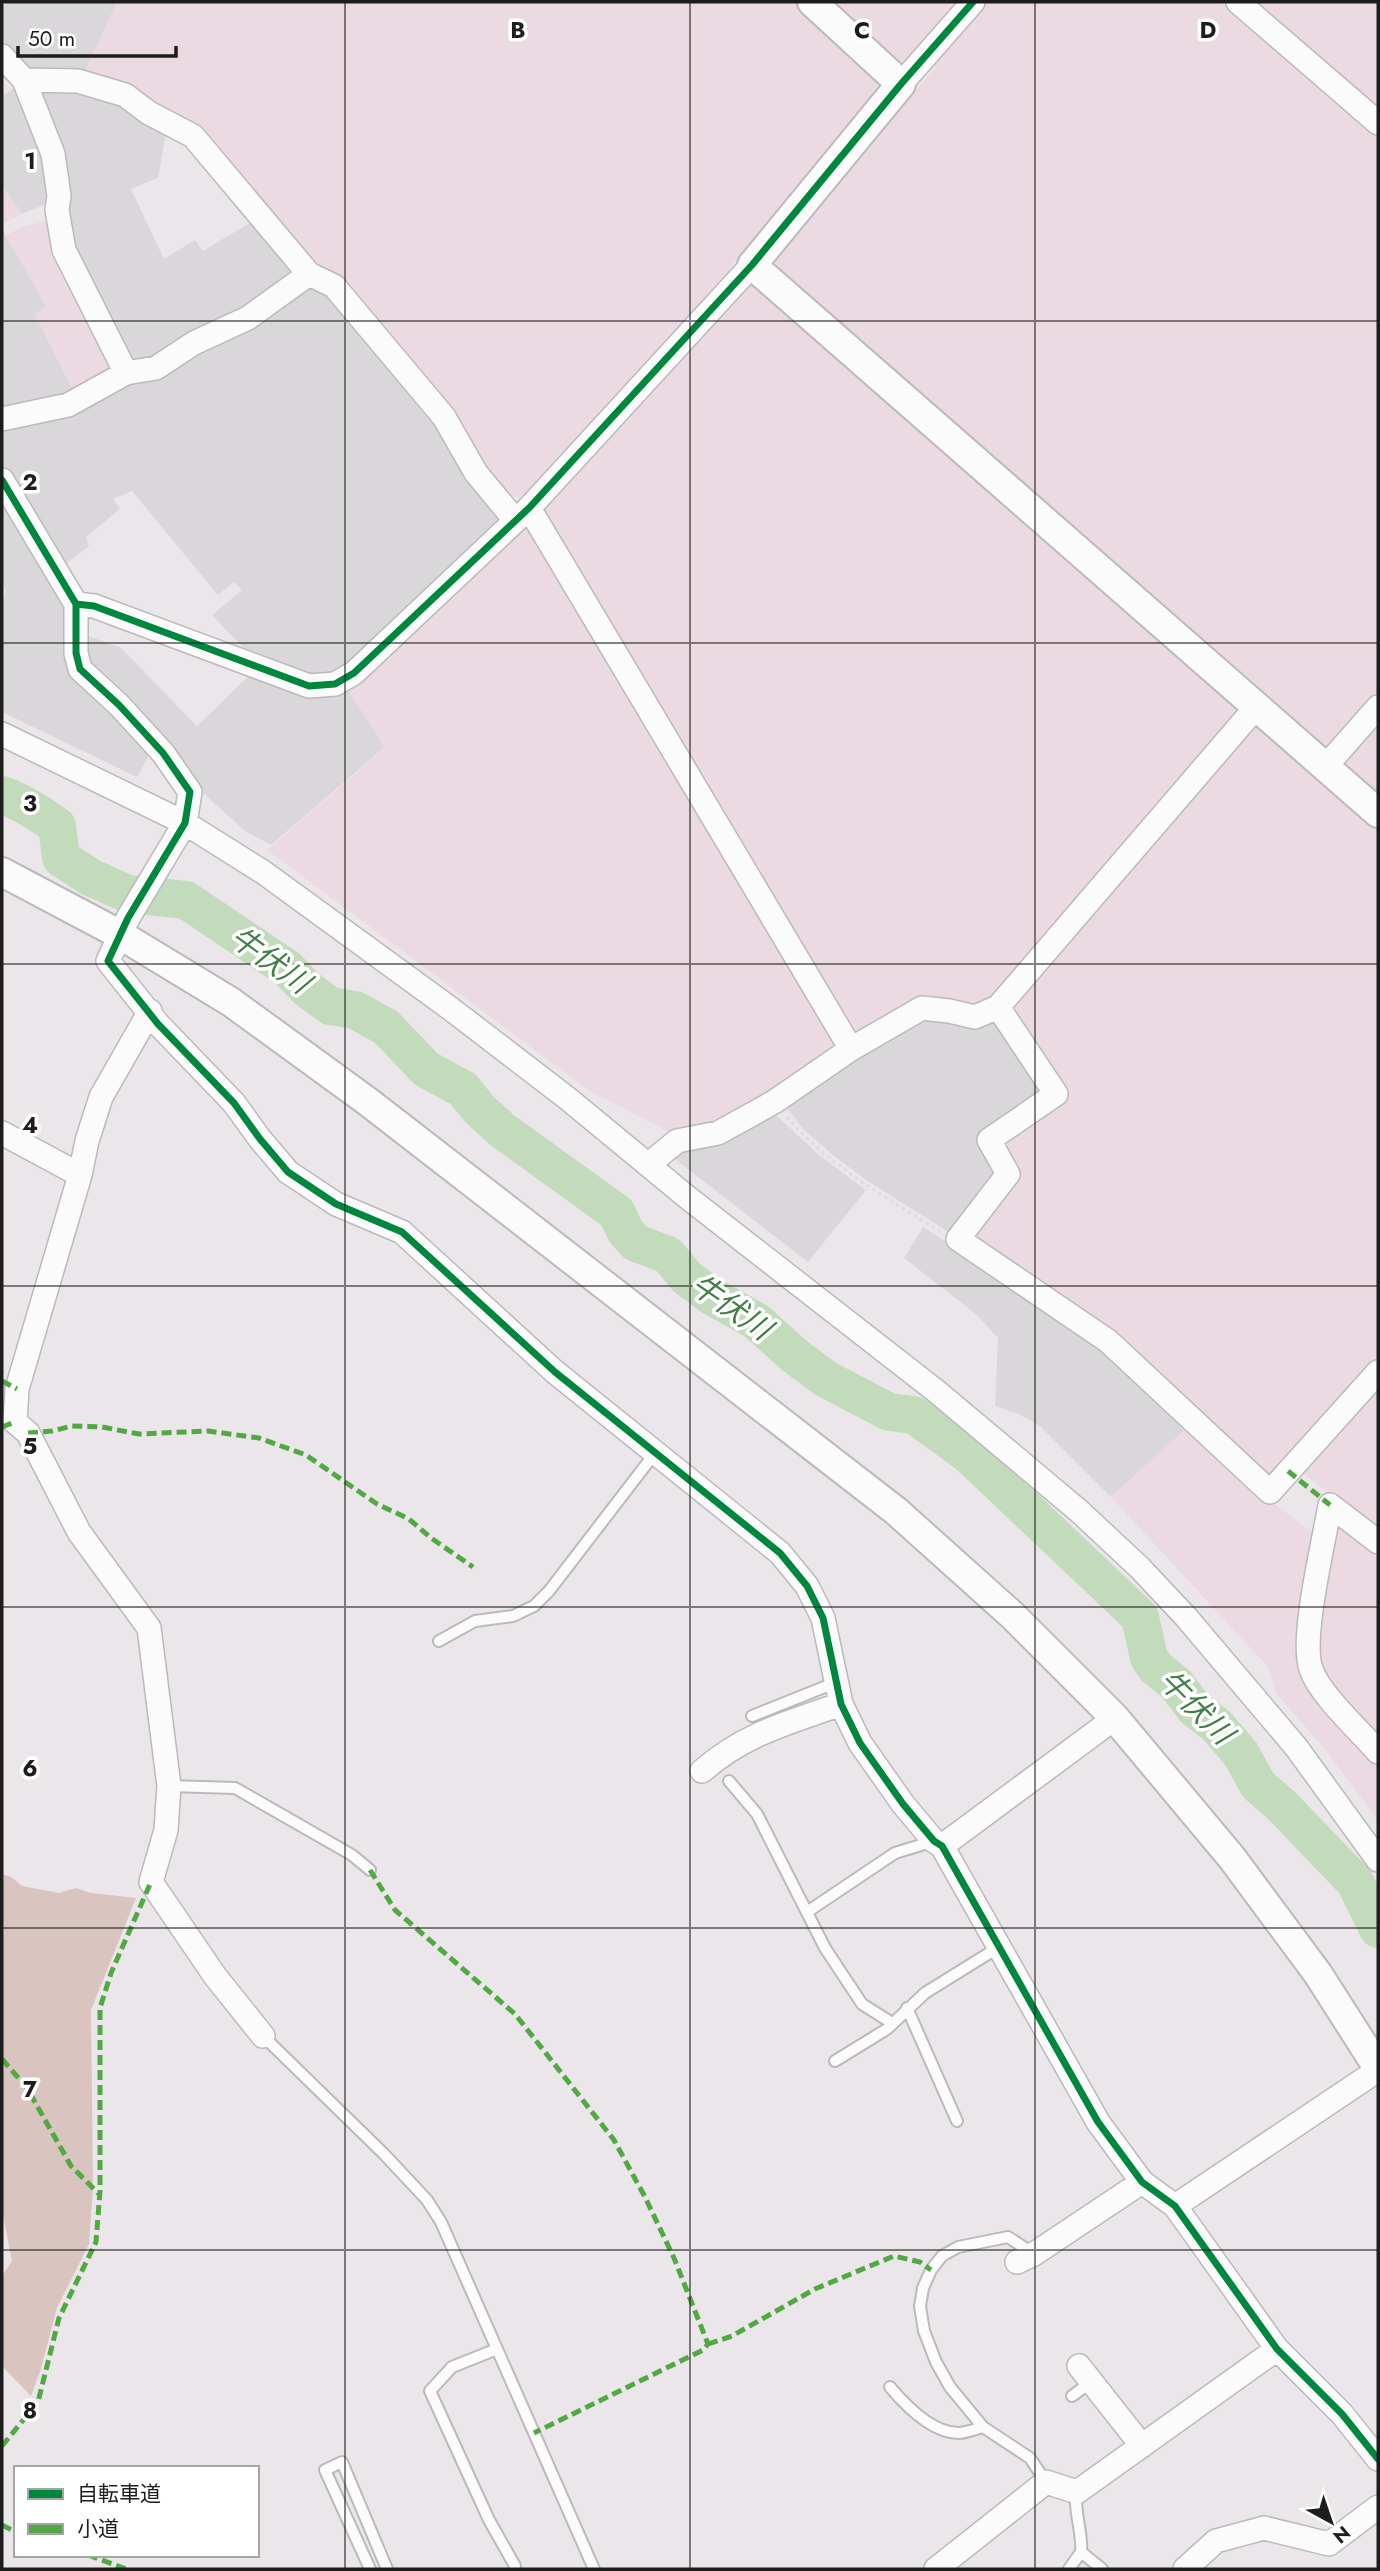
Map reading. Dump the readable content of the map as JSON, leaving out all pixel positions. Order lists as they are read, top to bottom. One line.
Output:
{"water":["牛伏川"],"legend":["自転車道","小道"],"scale_bar":"50 m","north":"bottom right","grid":{"columns":["B","C","D"],"rows":["1","2","3","4","5","6","7","8"]}}
